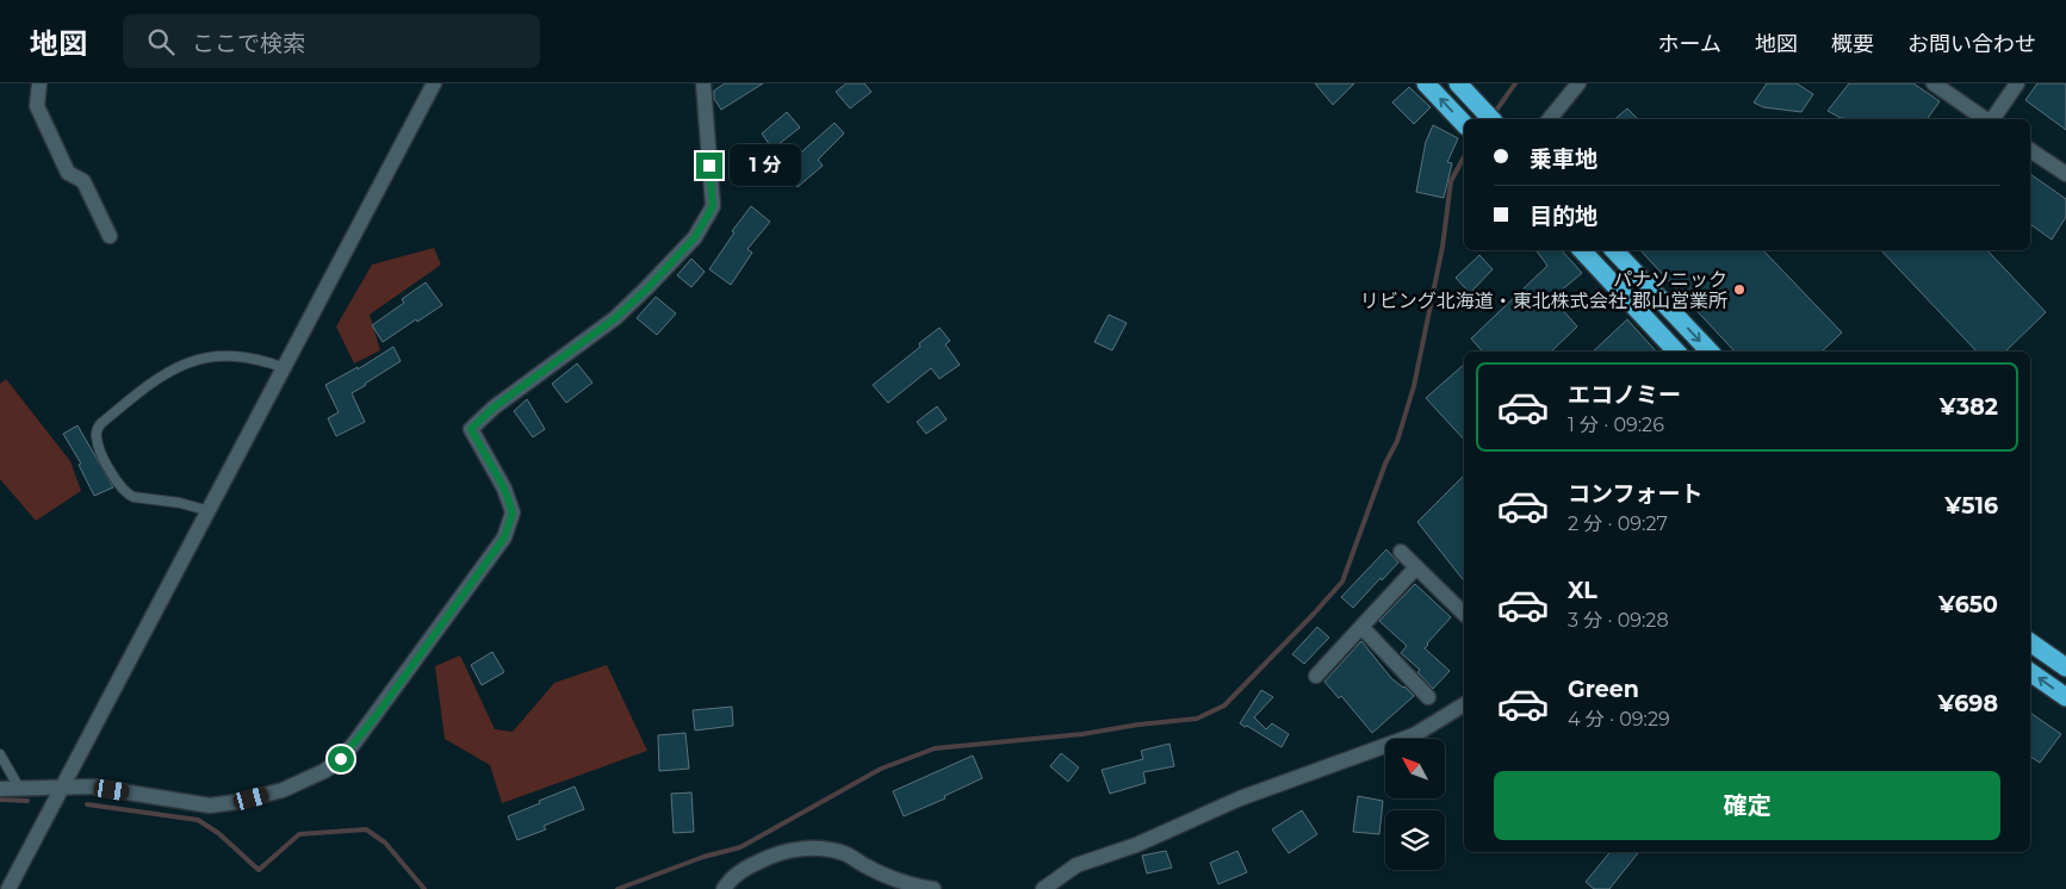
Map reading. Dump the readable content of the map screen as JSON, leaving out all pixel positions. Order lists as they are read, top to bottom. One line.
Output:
{"places":["パナソニック リビング北海道・東北株式会社 郡山営業所"],"north":"top left","page":{"header":"地図","search":"ここで検索","nav":["ホーム","地図","概要","お問い合わせ"],"banner":["乗車地","目的地"],"bubble":"1 分","list":[{"name":"エコノミー","note":"1 分 · 09:26","value":"¥382"},{"name":"コンフォート","note":"2 分 · 09:27","value":"¥516"},{"name":"XL","note":"3 分 · 09:28","value":"¥650"},{"name":"Green","note":"4 分 · 09:29","value":"¥698"}],"buttons":"確定"}}
